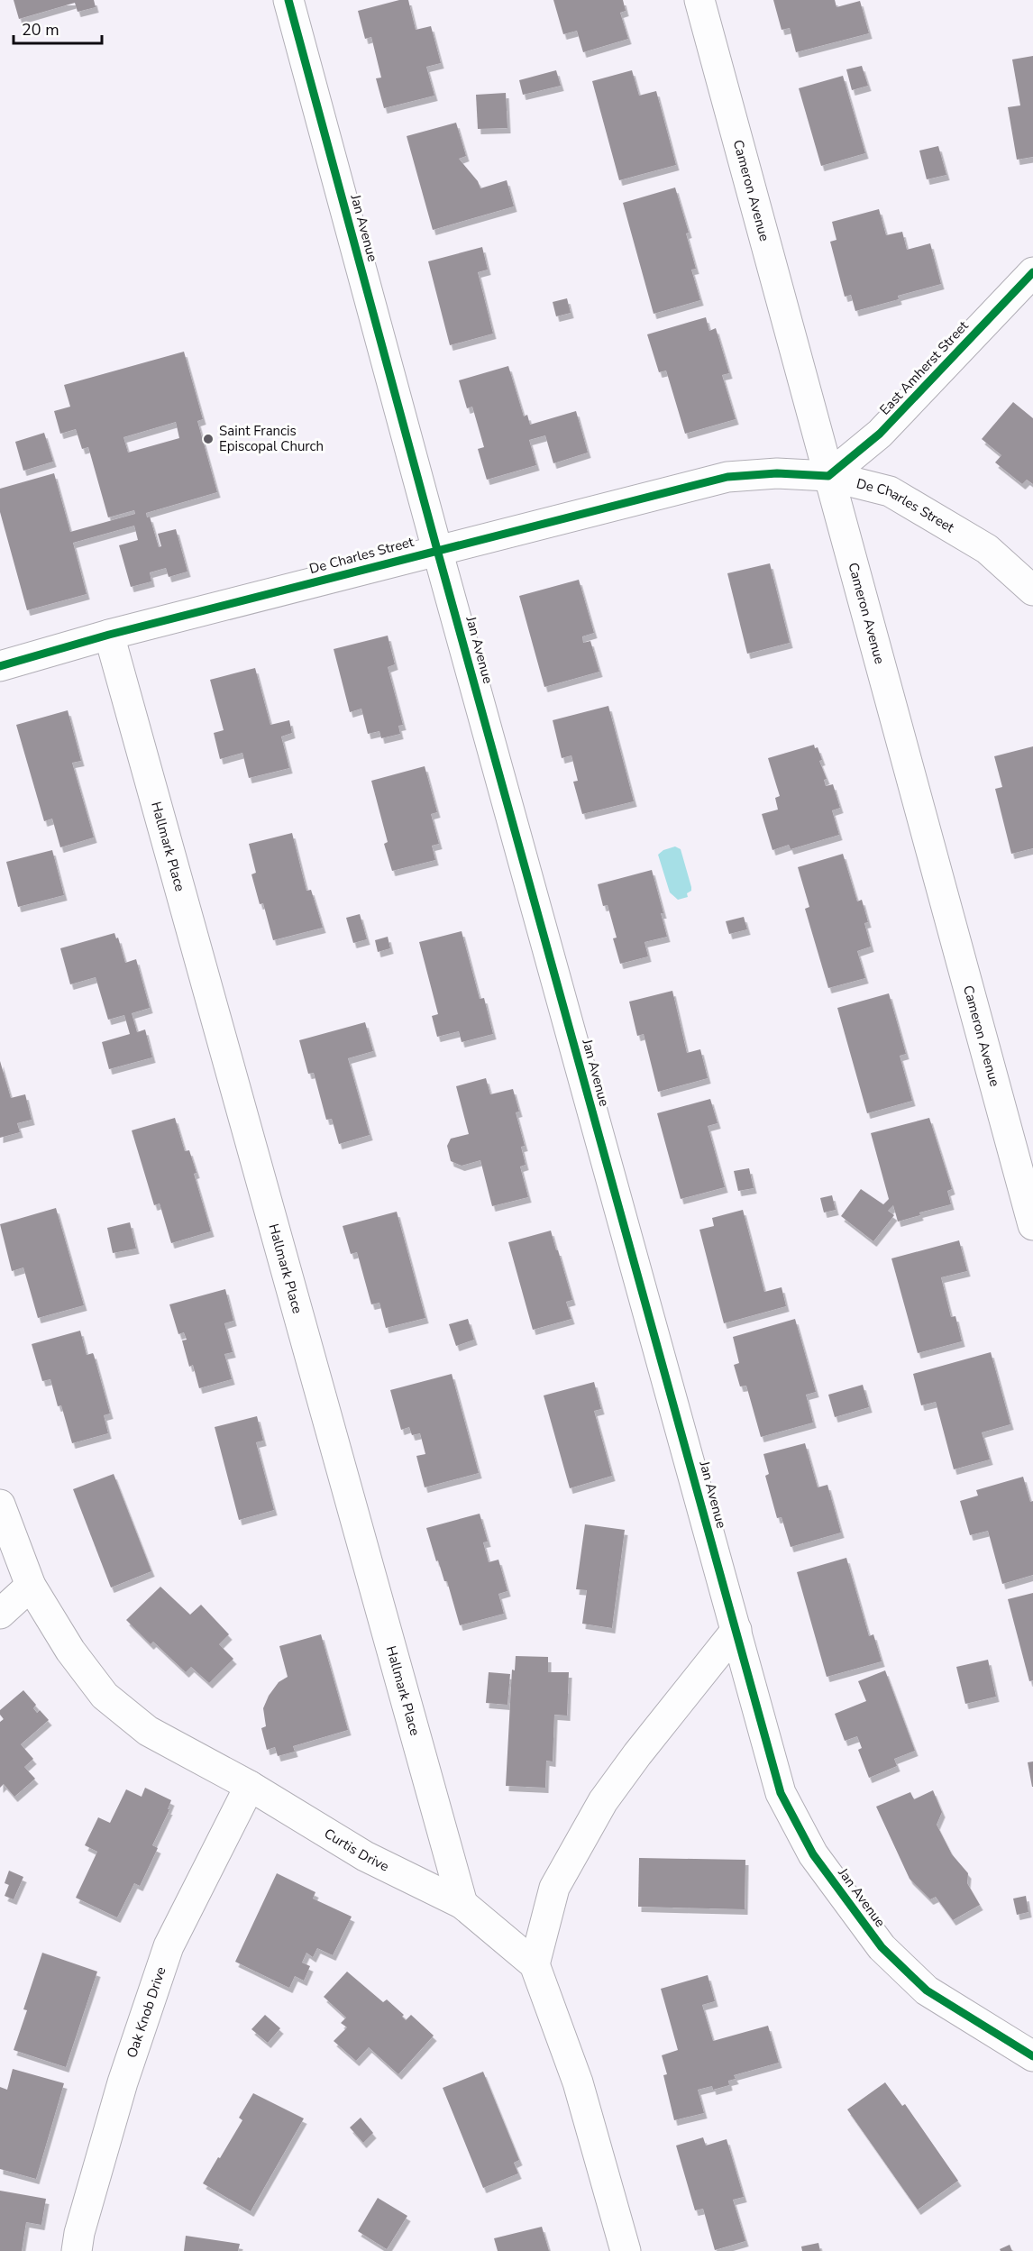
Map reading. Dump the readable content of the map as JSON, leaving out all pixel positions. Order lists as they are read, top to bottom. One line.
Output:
{"streets":{"street":["Cameron Avenue","Jan Avenue","East Amherst Street","De Charles Street","Hallmark Place","Curtis Drive","Oak Knob Drive"]},"crossings":[["Cameron Avenue","East Amherst Street"],["Cameron Avenue","De Charles Street"],["Jan Avenue","De Charles Street"],["East Amherst Street","De Charles Street"],["De Charles Street","Hallmark Place"],["Hallmark Place","Curtis Drive"],["Curtis Drive","Oak Knob Drive"]],"places":["Saint Francis Episcopal Church"],"scale_bar":"20 m"}
